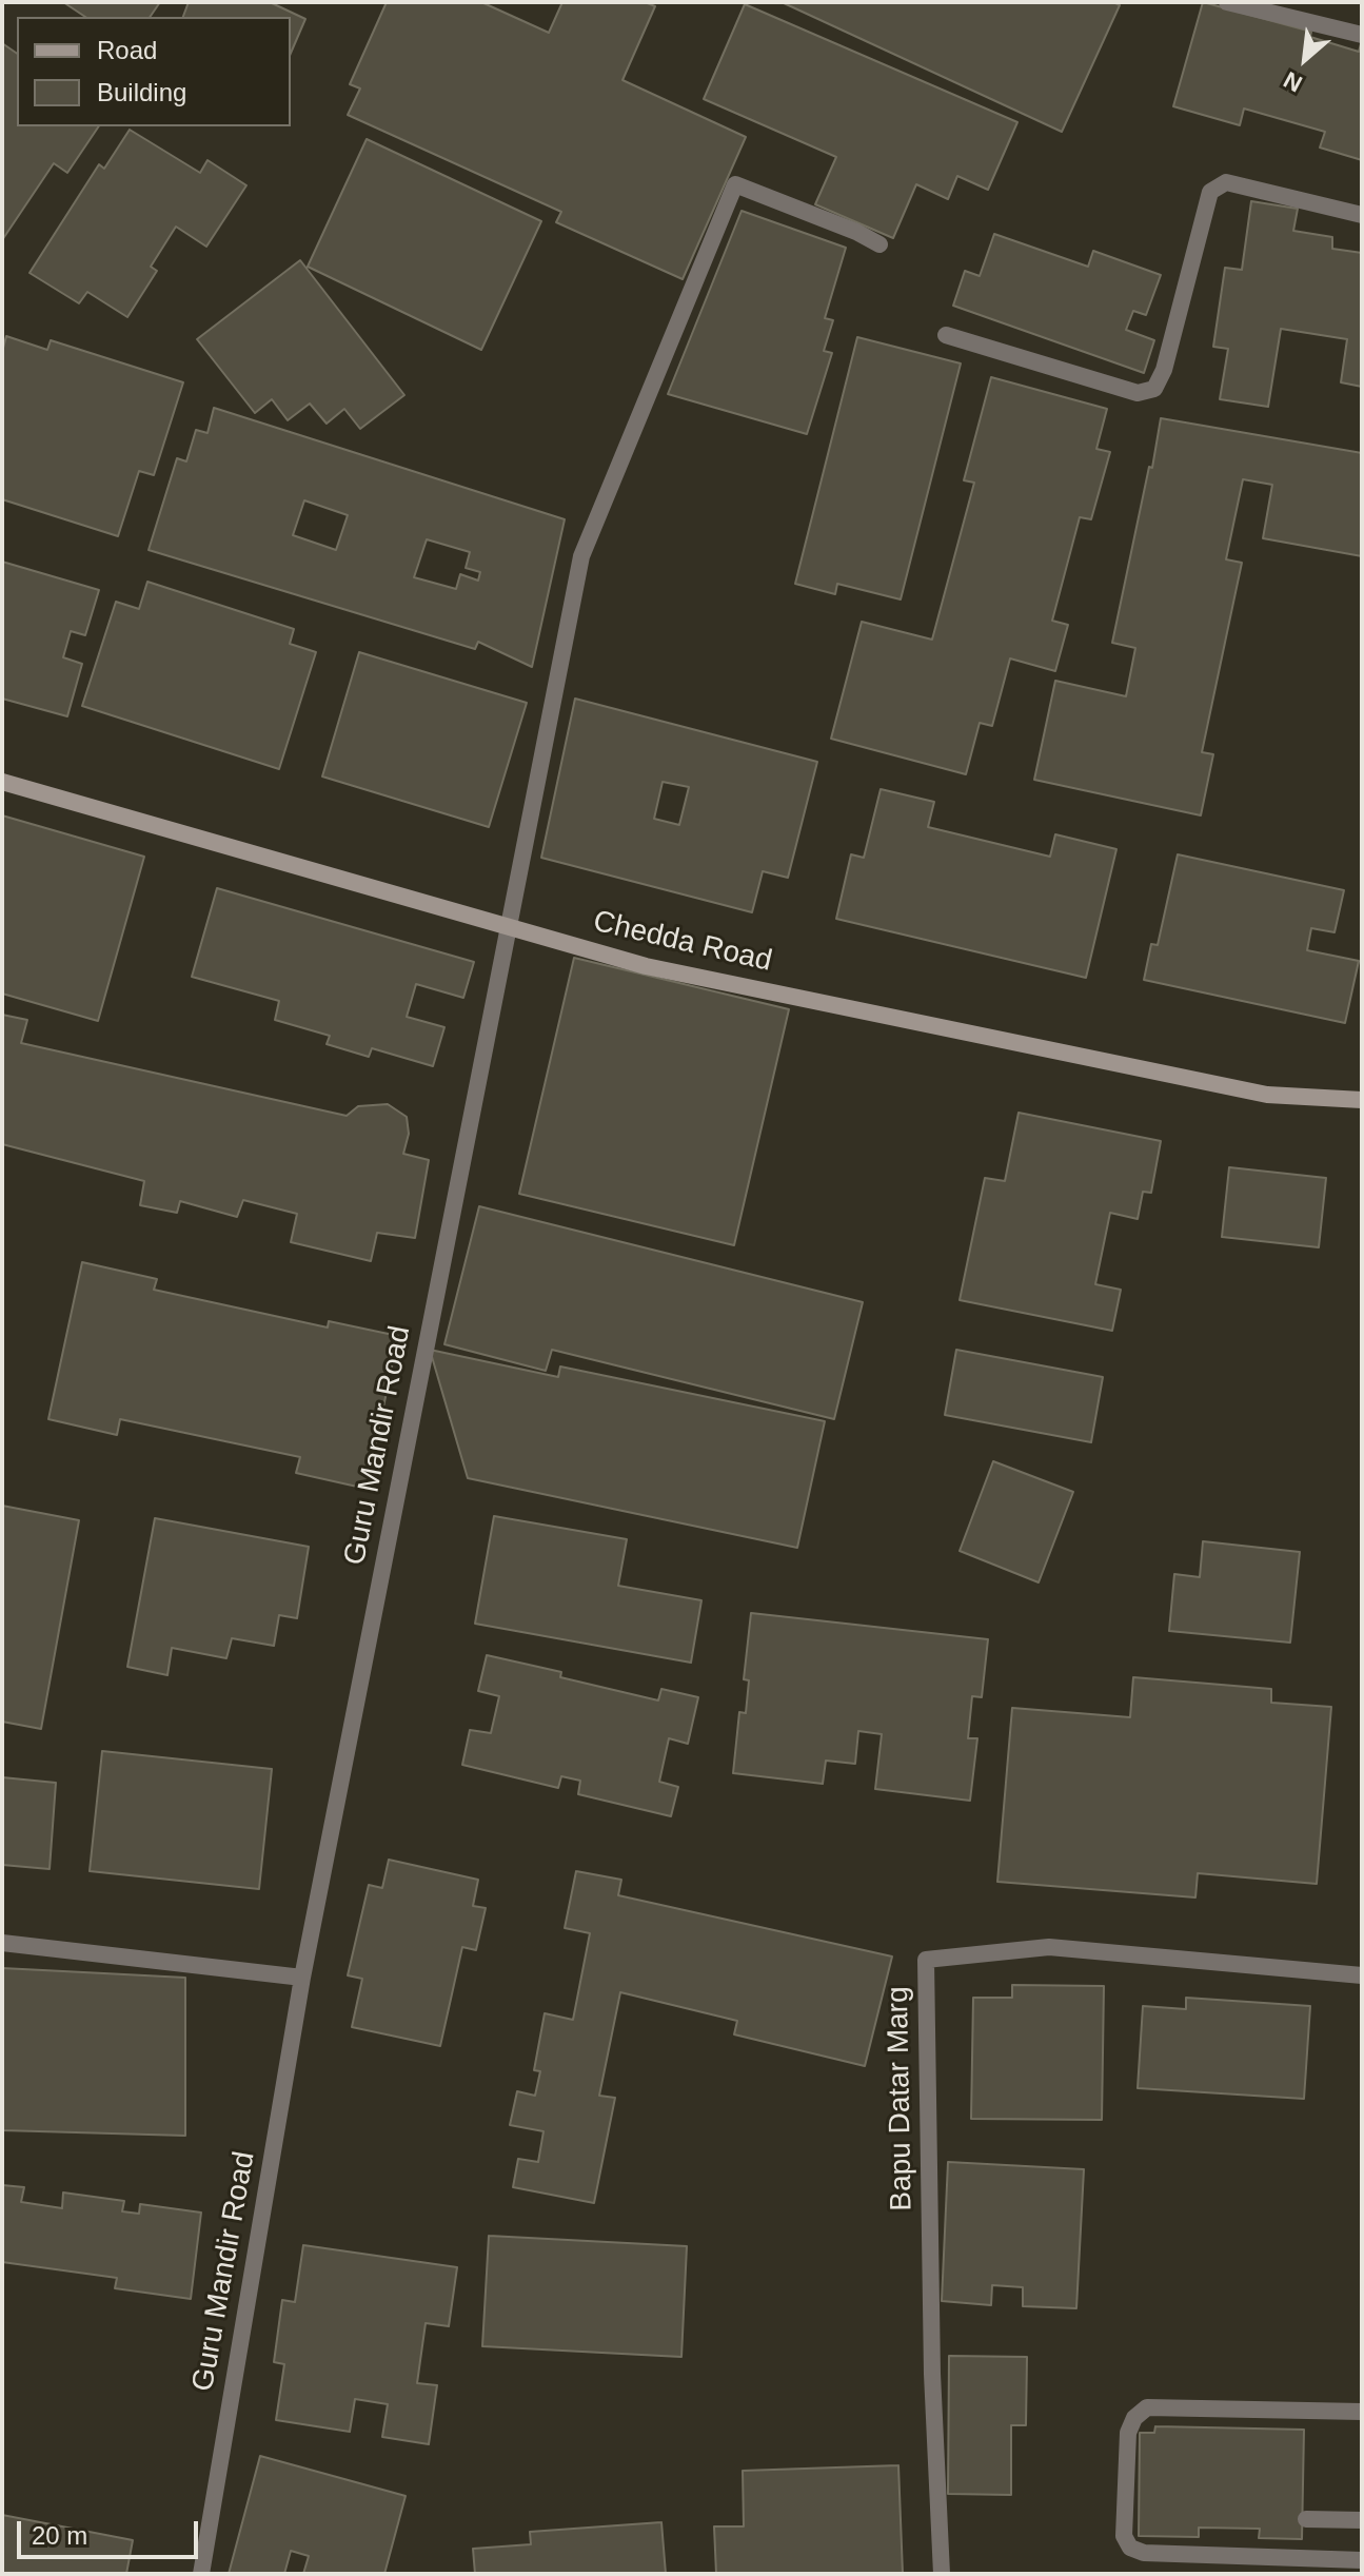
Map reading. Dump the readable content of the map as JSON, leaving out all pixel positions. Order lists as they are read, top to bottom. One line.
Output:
{"streets":{"street":["Chedda Road","Guru Mandir Road","Bapu Datar Marg"]},"crossings":[["Chedda Road","Guru Mandir Road"]],"legend":["Road","Building"],"scale_bar":"20 m","north":"bottom left"}
